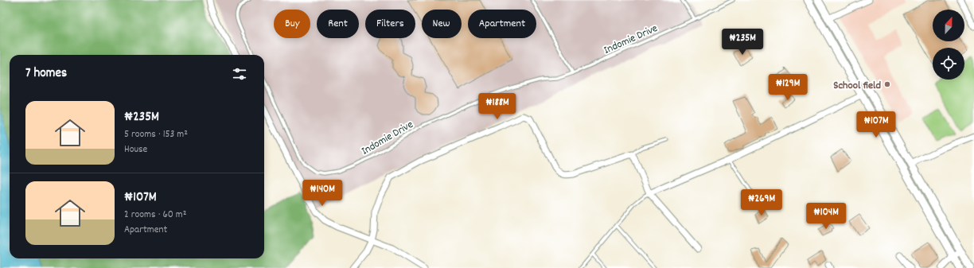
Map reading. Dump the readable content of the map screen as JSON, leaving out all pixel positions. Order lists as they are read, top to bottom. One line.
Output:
{"streets":{"lane":["Indomie Drive"]},"places":["School field"],"north":"top","page":{"chip":["Buy","Rent","Filters","New","Apartment"],"price":["₦235M","₦129M","₦188M","₦107M","₦140M","₦269M","₦104M"],"heading":"7 homes","list":[{"name":"₦235M","note":"5 rooms · 153 m² · House"},{"name":"₦107M","note":"2 rooms · 60 m² · Apartment"}]}}
